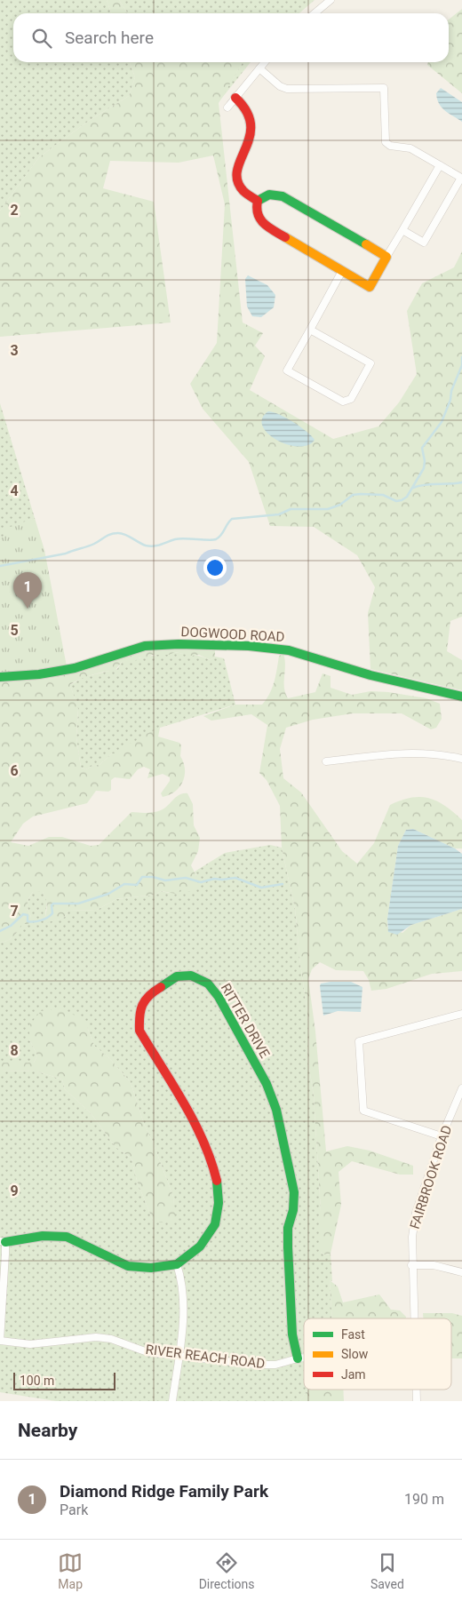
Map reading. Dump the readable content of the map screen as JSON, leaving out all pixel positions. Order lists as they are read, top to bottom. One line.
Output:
{"streets":{"street":["DOGWOOD ROAD","RITTER DRIVE","FAIRBROOK ROAD","RIVER REACH ROAD"]},"crossings":[["RITTER DRIVE","RIVER REACH ROAD"]],"legend":["Fast","Slow","Jam"],"scale_bar":"100 m","page":{"search":"Search here","pins":"1","scale":"100 m","heading":"Nearby","list":[{"mark":"1","name":"Diamond Ridge Family Park","note":"Park","value":"190 m"}],"nav":["Map","Directions","Saved"]},"grid":{"rows":["2","3","4","5","6","7","8","9"]}}
